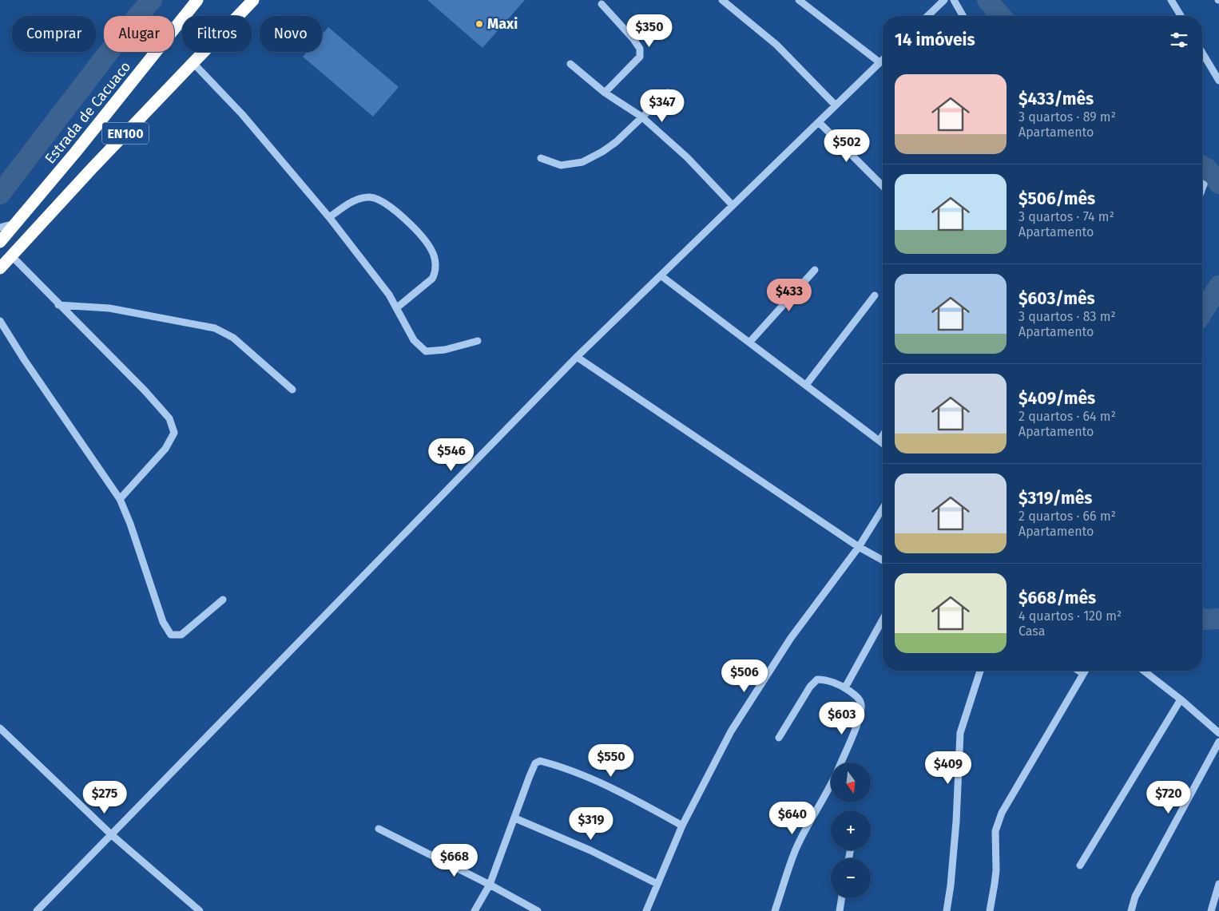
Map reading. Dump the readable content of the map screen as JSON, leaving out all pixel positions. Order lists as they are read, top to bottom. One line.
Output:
{"streets":{"highway":["Estrada de Cacuaco","EN100"]},"places":["Maxi"],"north":"bottom","page":{"price":["$350","$347","$502","$433","$546","$506","$603","$550","$409","$275","$720","$640","$319","$668"],"chip":["Comprar","Alugar","Filtros","Novo"],"heading":"14 imóveis","list":[{"name":"$433/mês","note":"3 quartos · 89 m² · Apartamento"},{"name":"$506/mês","note":"3 quartos · 74 m² · Apartamento"},{"name":"$603/mês","note":"3 quartos · 83 m² · Apartamento"},{"name":"$409/mês","note":"2 quartos · 64 m² · Apartamento"},{"name":"$319/mês","note":"2 quartos · 66 m² · Apartamento"},{"name":"$668/mês","note":"4 quartos · 120 m² · Casa"}],"map_buttons":["+","−"]}}
